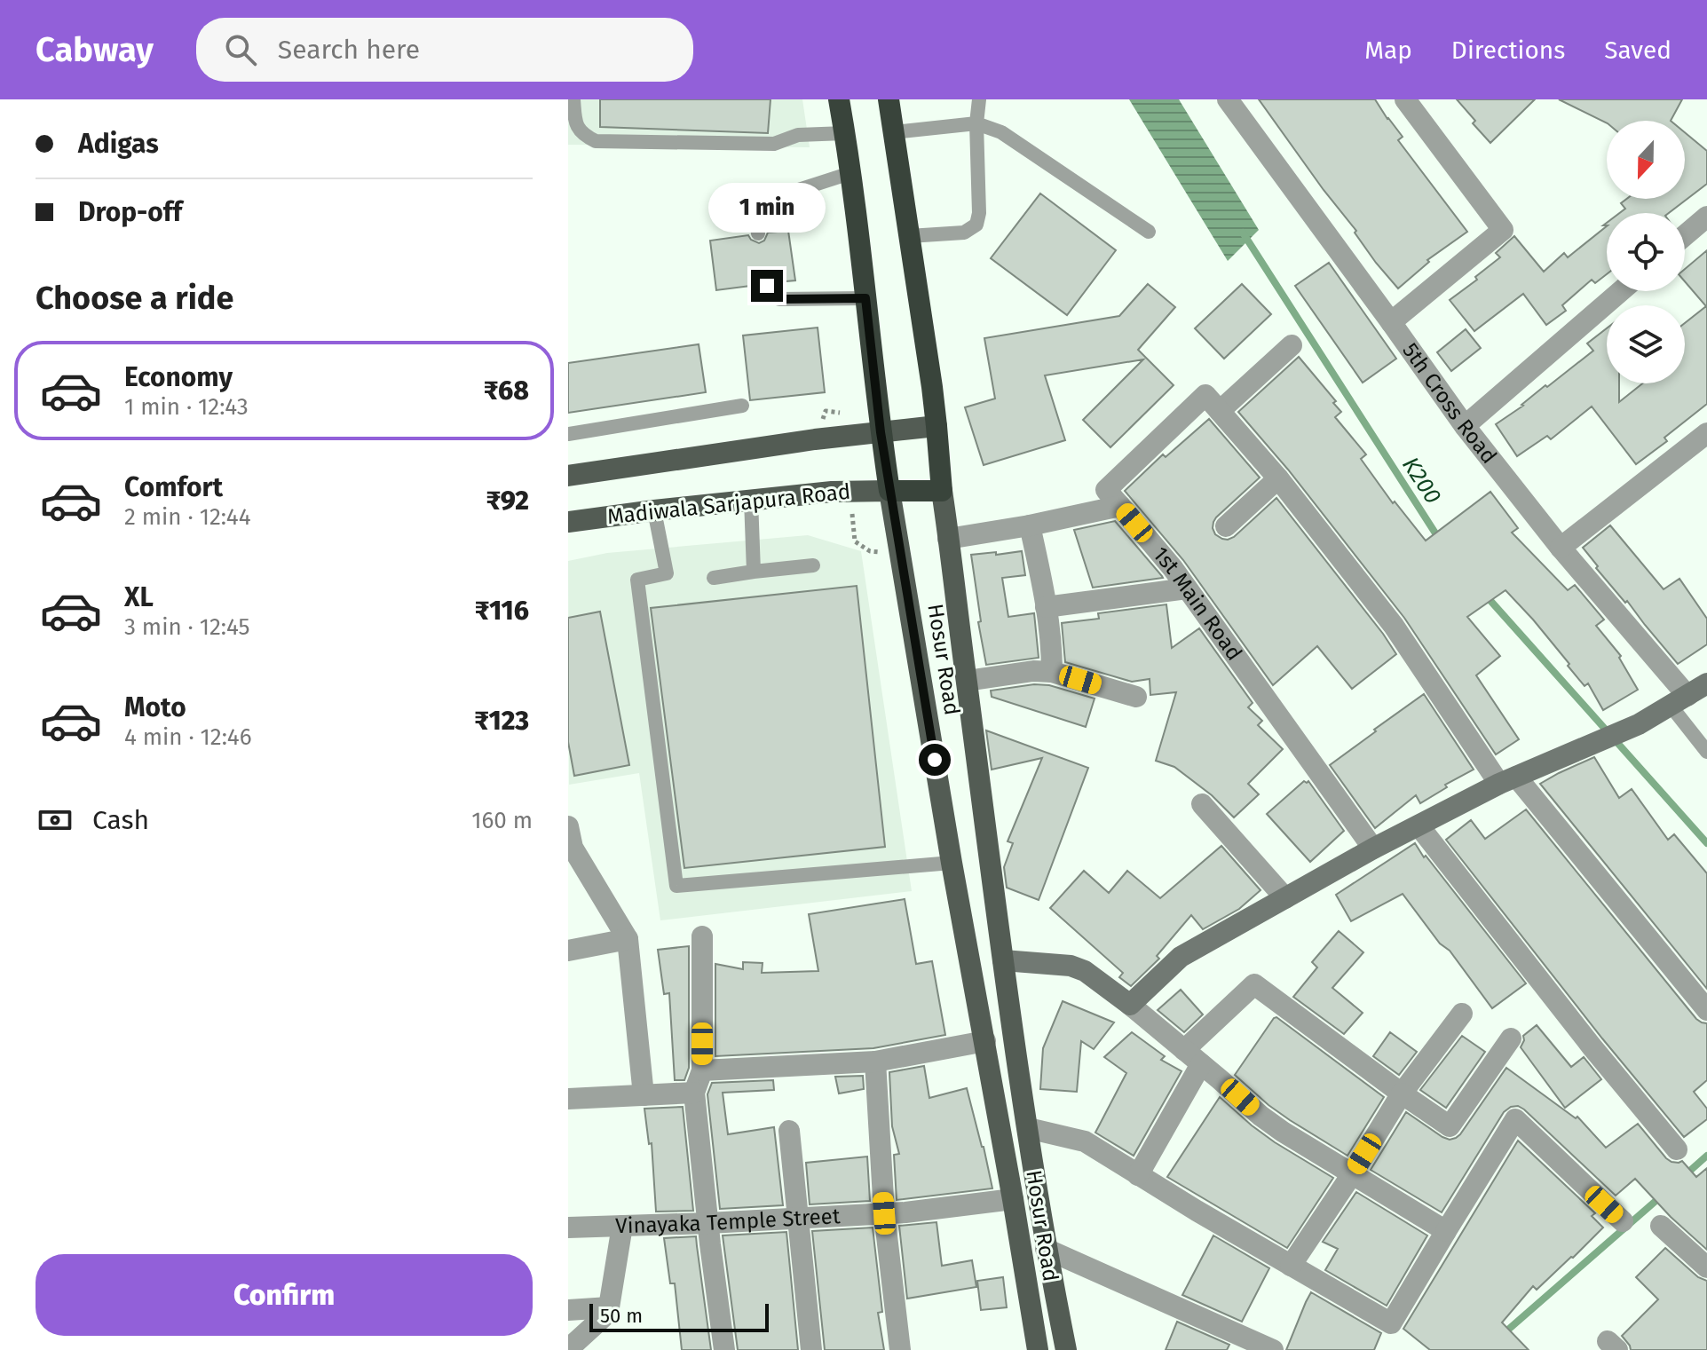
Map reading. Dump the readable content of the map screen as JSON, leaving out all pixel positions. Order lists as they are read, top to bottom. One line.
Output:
{"streets":{"highway":["Hosur Road"],"main road":["Madiwala Sarjapura Road"],"street":["5th Cross Road","1st Main Road","Vinayaka Temple Street"]},"crossings":[["Madiwala Sarjapura Road","Hosur Road"],["Hosur Road","Vinayaka Temple Street"]],"water":["K200"],"scale_bar":"50 m","north":"bottom","page":{"header":"Cabway","search":"Search here","nav":["Map","Directions","Saved"],"banner":["Adigas","Drop-off"],"bubble":"1 min","heading":"Choose a ride","list":[{"name":"Economy","note":"1 min · 12:43","value":"₹68"},{"name":"Comfort","note":"2 min · 12:44","value":"₹92"},{"name":"XL","note":"3 min · 12:45","value":"₹116"},{"name":"Moto","note":"4 min · 12:46","value":"₹123"}],"pay":["Cash","160 m"],"buttons":"Confirm","scale":"50 m"}}
